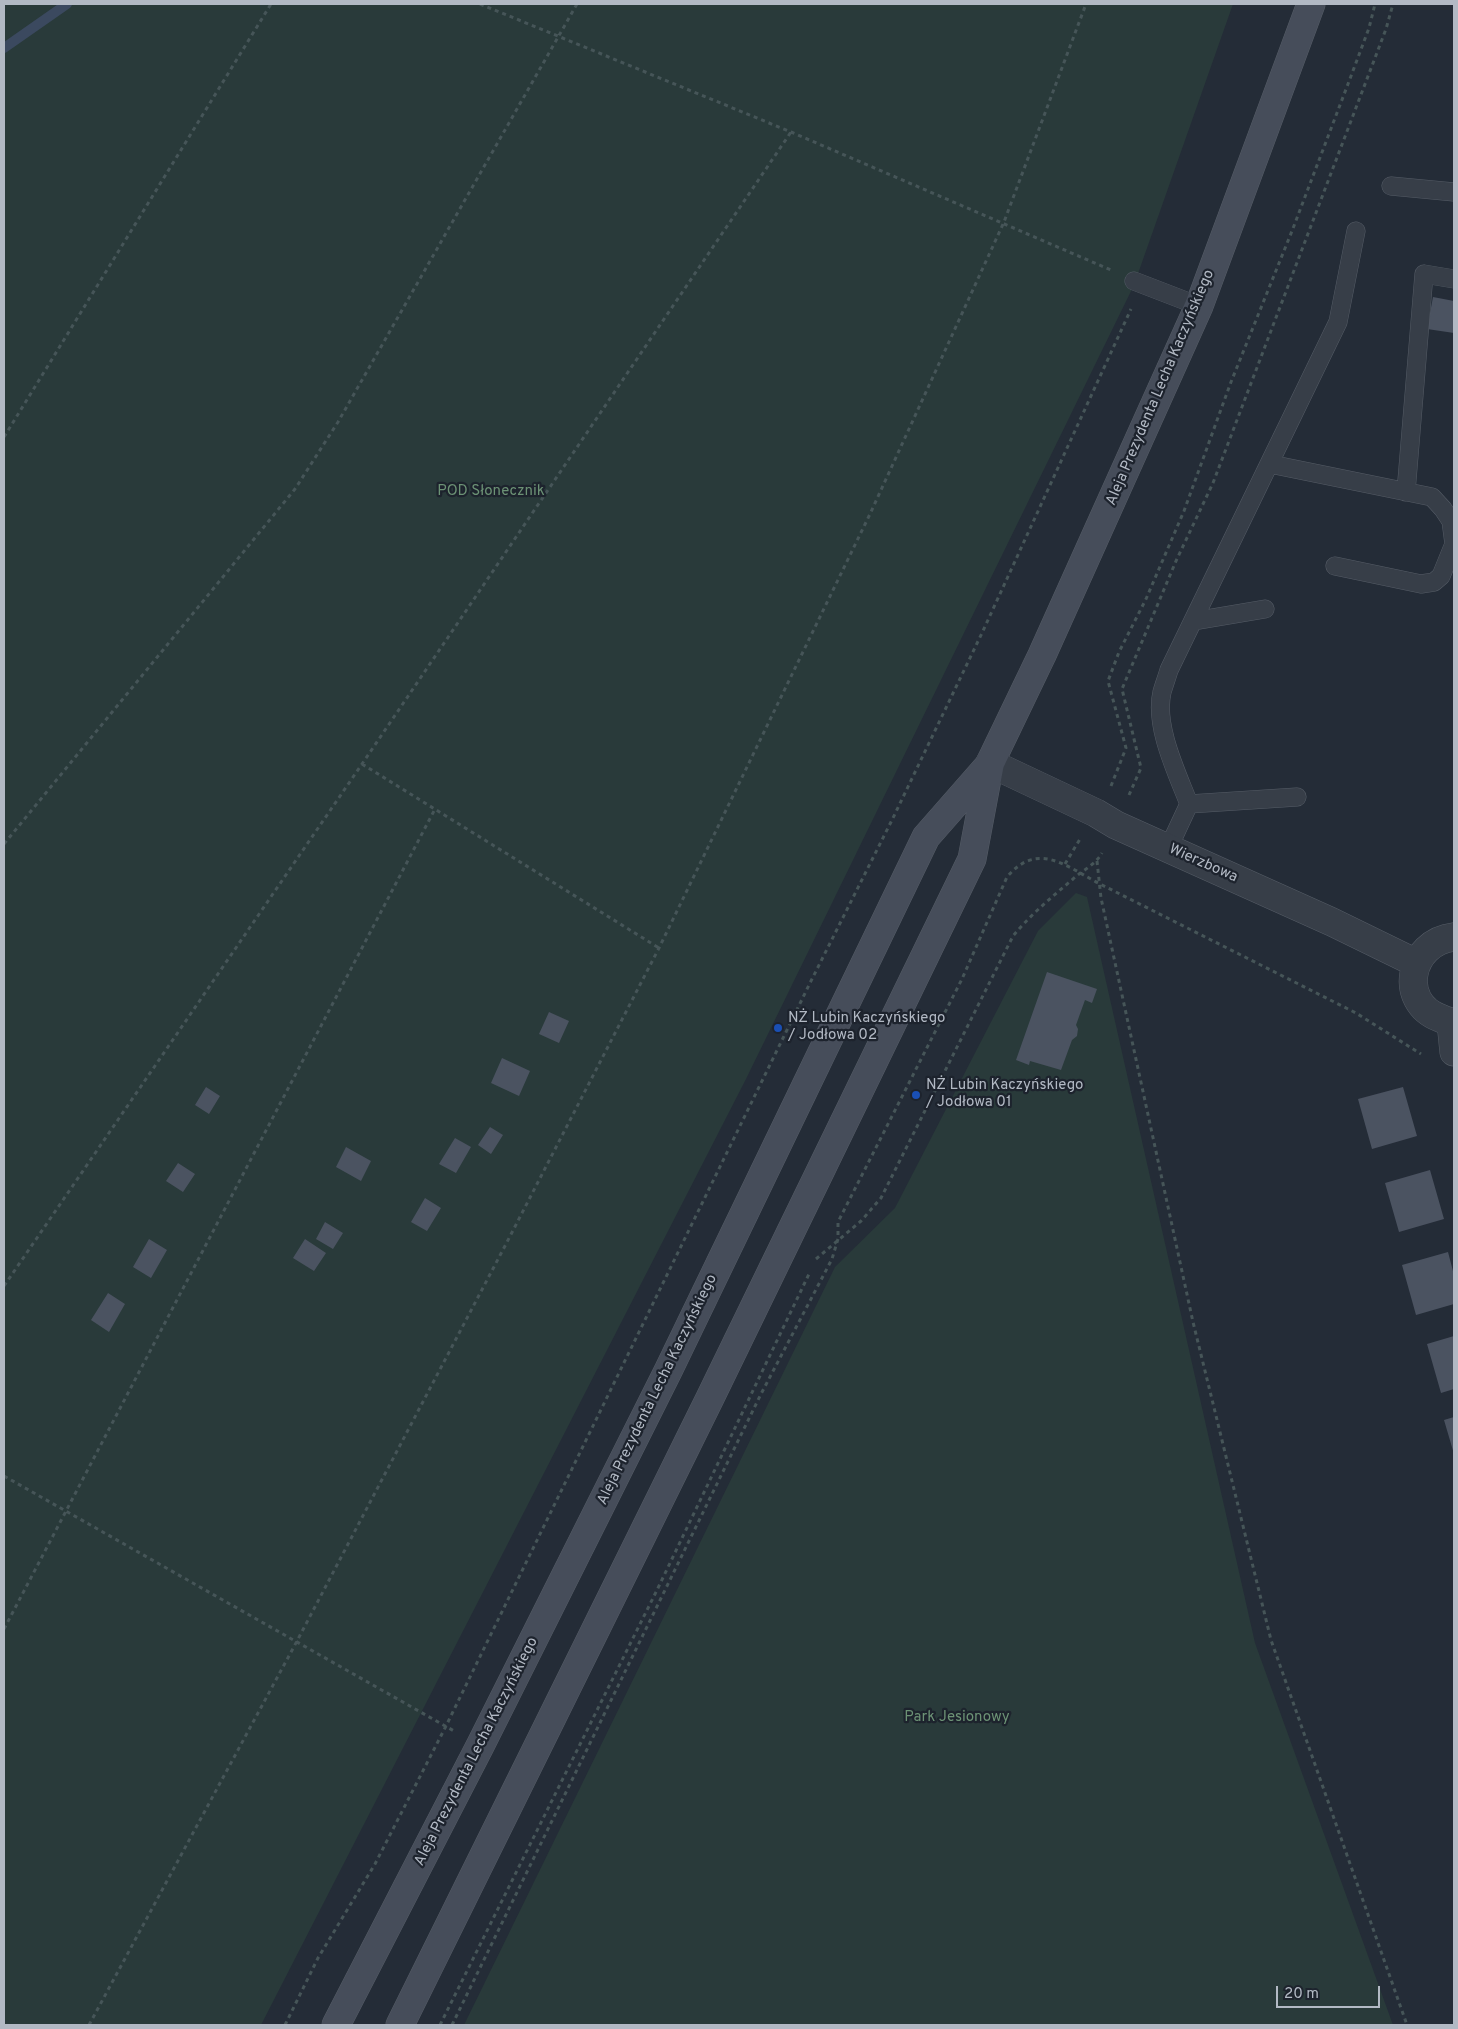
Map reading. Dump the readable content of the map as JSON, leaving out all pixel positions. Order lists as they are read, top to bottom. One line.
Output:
{"streets":{"main road":["Aleja Prezydenta Lecha Kaczyńskiego"],"street":["Wierzbowa"]},"crossings":[["Aleja Prezydenta Lecha Kaczyńskiego","Wierzbowa"]],"parks":["POD Słonecznik","Park Jesionowy"],"places":["NŻ Lubin Kaczyńskiego / Jodłowa 02","NŻ Lubin Kaczyńskiego / Jodłowa 01"],"scale_bar":"20 m"}
